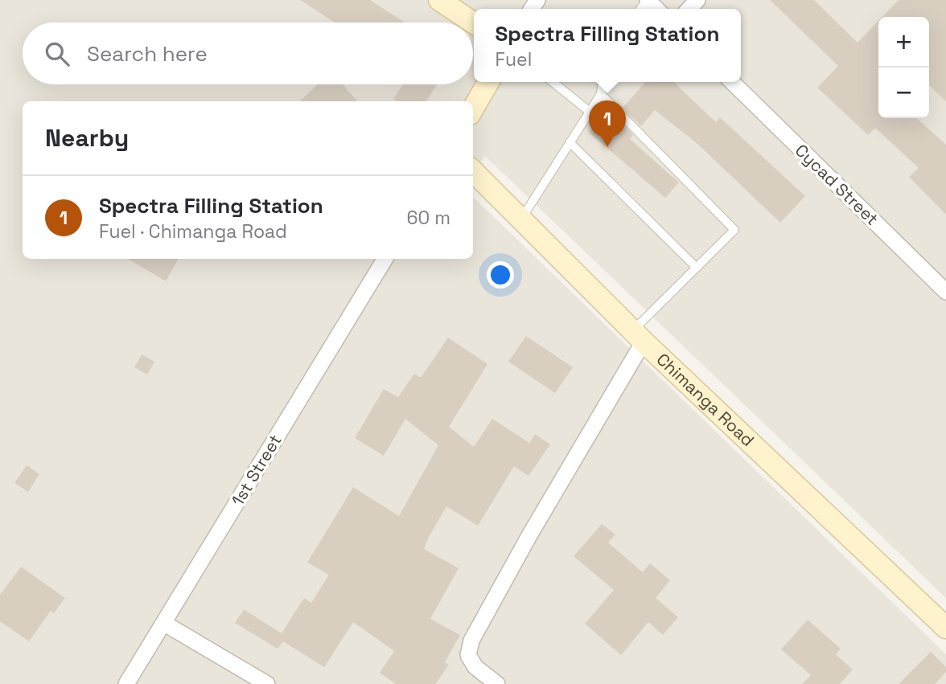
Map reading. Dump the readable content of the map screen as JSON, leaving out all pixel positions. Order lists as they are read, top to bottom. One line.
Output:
{"streets":{"street":["Cycad Street","Chimanga Road","1st Street"]},"page":{"popup":["Spectra Filling Station","Fuel"],"map_buttons":["+","−"],"search":"Search here","pins":"1","heading":"Nearby","list":[{"mark":"1","name":"Spectra Filling Station","note":"Fuel · Chimanga Road","value":"60 m"}]}}
